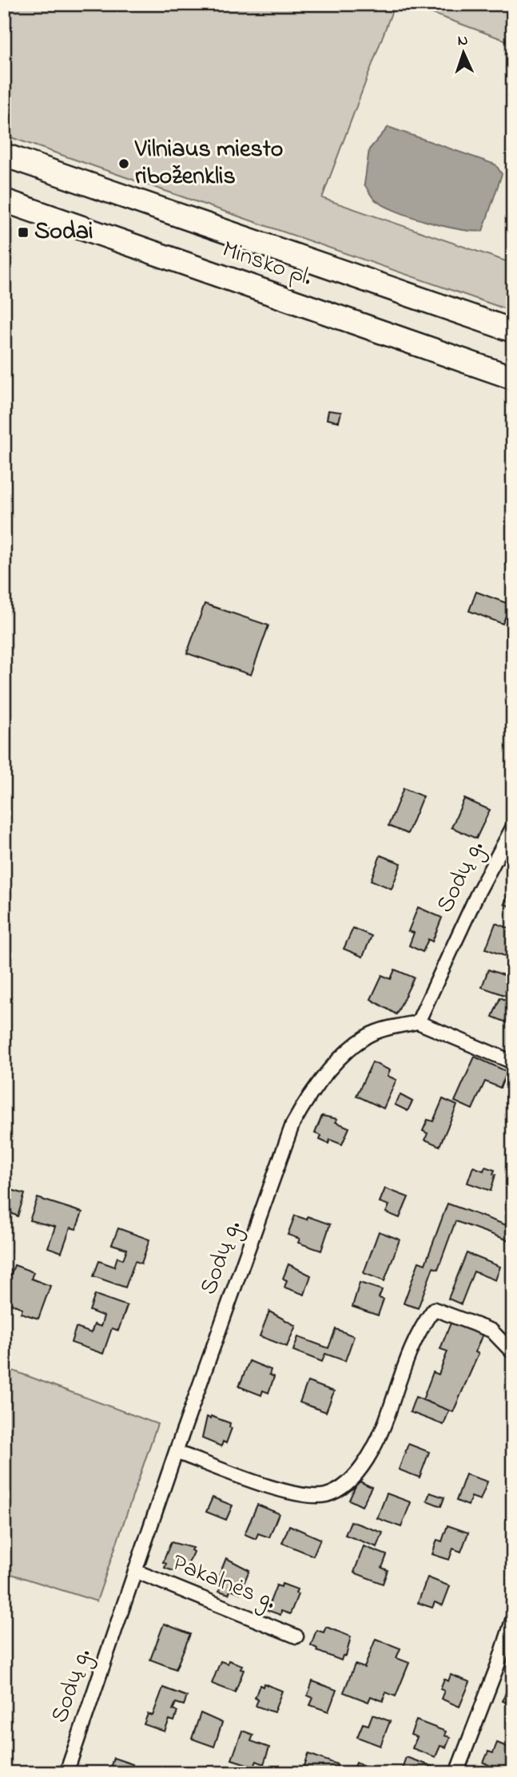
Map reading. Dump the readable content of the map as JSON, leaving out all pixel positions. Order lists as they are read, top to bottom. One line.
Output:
{"streets":{"highway":["Minsko pl."],"street":["Sodų g.","Pakalnės g."]},"crossings":[["Sodų g.","Pakalnės g."]],"places":{"other":["Vilniaus miesto riboženklis"],"transit":["Sodai"]},"north":"top"}
